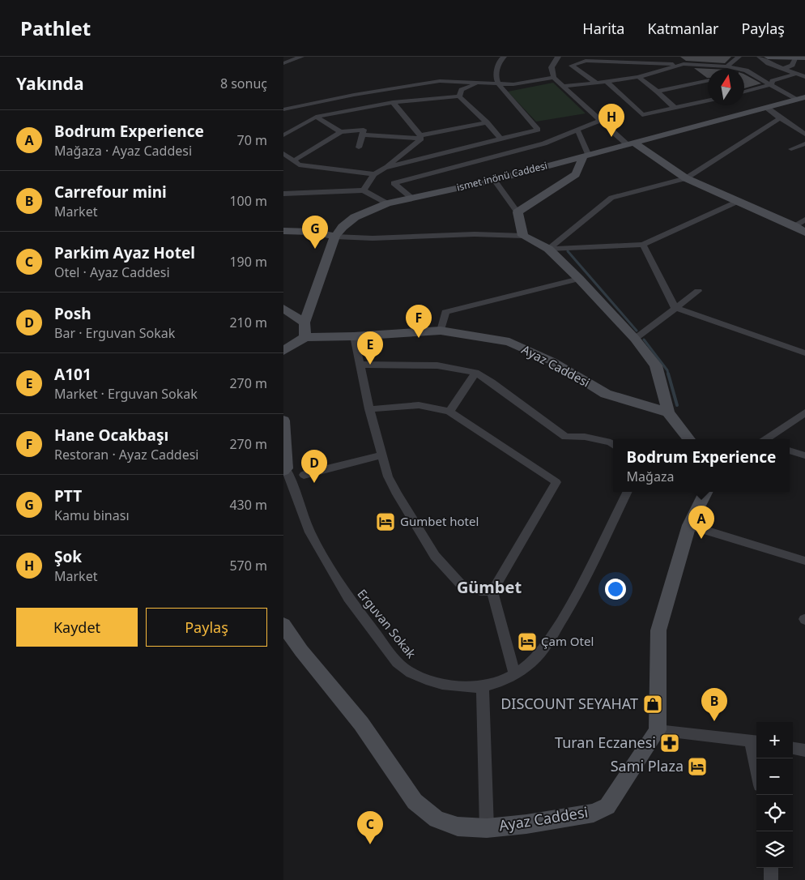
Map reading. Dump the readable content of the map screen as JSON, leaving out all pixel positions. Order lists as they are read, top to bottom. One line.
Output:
{"streets":{"street":["ismet inönü Caddesi","Ayaz Caddesi","Erguvan Sokak"]},"crossings":[["ismet inönü Caddesi","Ayaz Caddesi"]],"districts":["Gümbet"],"places":{"hotel":["Gumbet hotel","Çam Otel","Sami Plaza"],"shop":["DISCOUNT SEYAHAT"],"pharmacy":["Turan Eczanesi"]},"north":"top","page":{"header":"Pathlet","nav":["Harita","Katmanlar","Paylaş"],"heading":["Yakında","8 sonuç"],"pins":["H","G","F","E","D","A","B","C"],"list":[{"mark":"A","name":"Bodrum Experience","note":"Mağaza · Ayaz Caddesi","value":"70 m"},{"mark":"B","name":"Carrefour mini","note":"Market","value":"100 m"},{"mark":"C","name":"Parkim Ayaz Hotel","note":"Otel · Ayaz Caddesi","value":"190 m"},{"mark":"D","name":"Posh","note":"Bar · Erguvan Sokak","value":"210 m"},{"mark":"E","name":"A101","note":"Market · Erguvan Sokak","value":"270 m"},{"mark":"F","name":"Hane Ocakbaşı","note":"Restoran · Ayaz Caddesi","value":"270 m"},{"mark":"G","name":"PTT","note":"Kamu binası","value":"430 m"},{"mark":"H","name":"Şok","note":"Market","value":"570 m"}],"popup":["Bodrum Experience","Mağaza"],"buttons":["Kaydet","Paylaş"],"map_buttons":["+","−"]}}
